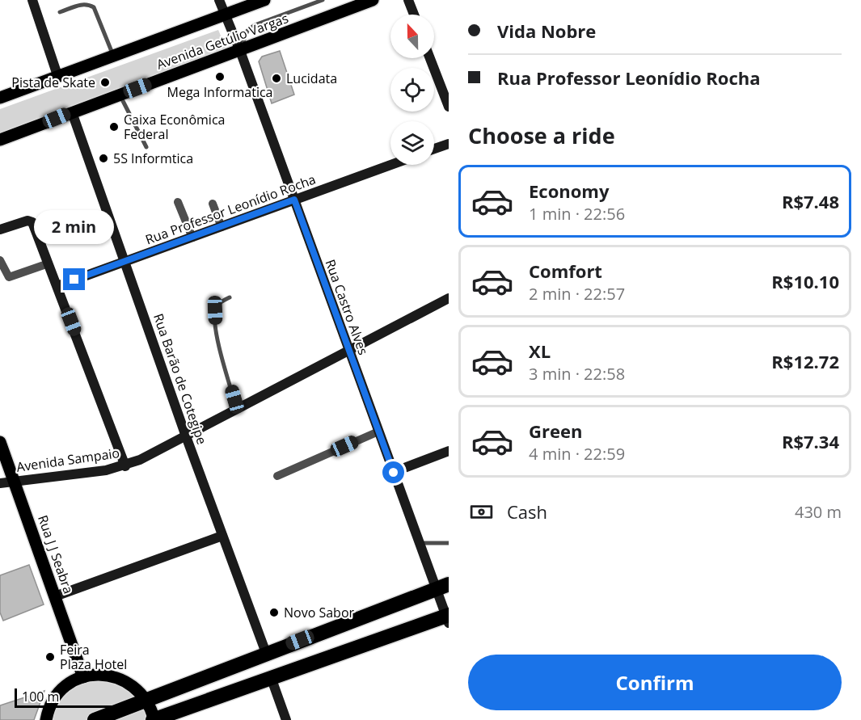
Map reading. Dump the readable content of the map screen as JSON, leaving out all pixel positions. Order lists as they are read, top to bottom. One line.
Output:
{"streets":{"main road":["Avenida Getúlio Vargas","Rua J J Seabra"],"street":["Rua Professor Leonídio Rocha","Rua Castro Alves","Rua Barão de Cotegipe","Avenida Sampaio"]},"crossings":[["Avenida Getúlio Vargas","Rua Castro Alves"],["Avenida Getúlio Vargas","Rua Barão de Cotegipe"],["Rua Professor Leonídio Rocha","Rua Castro Alves"],["Rua Professor Leonídio Rocha","Rua Barão de Cotegipe"],["Rua Castro Alves","Avenida Sampaio"],["Rua Barão de Cotegipe","Avenida Sampaio"],["Avenida Sampaio","Rua J J Seabra"]],"places":["Mega Informatica","Lucidata","Pista de Skate","Caixa Econômica Federal","5S Informtica","Novo Sabor","Feira Plaza Hotel"],"scale_bar":"100 m","north":"top","page":{"banner":["Vida Nobre","Rua Professor Leonídio Rocha"],"heading":"Choose a ride","list":[{"name":"Economy","note":"1 min · 22:56","value":"R$7.48"},{"name":"Comfort","note":"2 min · 22:57","value":"R$10.10"},{"name":"XL","note":"3 min · 22:58","value":"R$12.72"},{"name":"Green","note":"4 min · 22:59","value":"R$7.34"}],"bubble":"2 min","pay":["Cash","430 m"],"buttons":"Confirm","scale":"100 m"}}
